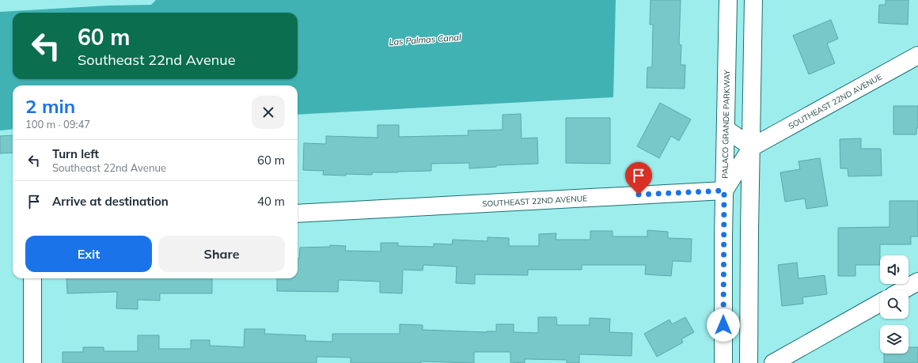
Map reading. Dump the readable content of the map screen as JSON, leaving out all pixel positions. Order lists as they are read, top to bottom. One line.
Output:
{"streets":{"street":["SOUTHEAST 22ND AVENUE","PALACO GRANDE PARKWAY"]},"crossings":[["SOUTHEAST 22ND AVENUE","PALACO GRANDE PARKWAY"]],"water":["Las Palmas Canal"],"page":{"turn":["60 m","Southeast 22nd Avenue"],"heading":["2 min","100 m · 09:47"],"list":[{"name":"Turn left","note":"Southeast 22nd Avenue","value":"60 m"},{"name":"Arrive at destination","value":"40 m"}],"buttons":["Exit","Share"]}}
